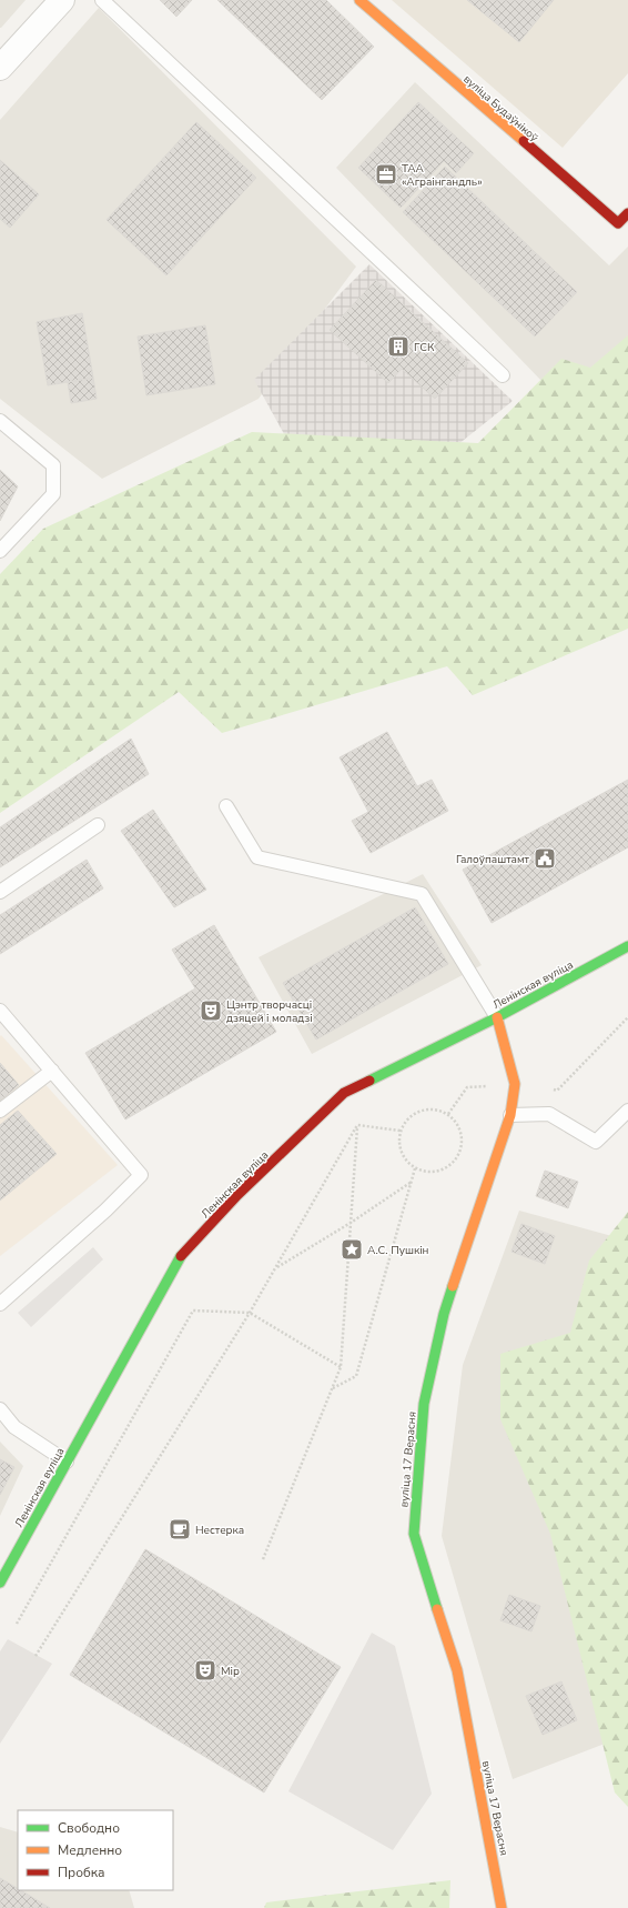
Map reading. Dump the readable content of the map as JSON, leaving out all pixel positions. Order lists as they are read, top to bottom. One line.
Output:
{"streets":{"street":["вуліца Будаўнікоў","Ленінская вуліца","вуліца 17 Верасня"]},"crossings":[["Ленінская вуліца","вуліца 17 Верасня"]],"places":{"office":["ТАА «Аграінгандль»"],"building":["ГСК"],"public building":["Галоўпаштамт"],"theatre":["Цэнтр творчасці дзяцей і моладзі","Мір"],"place":["А.С. Пушкін"],"cafe":["Нестерка"]},"legend":["Свободно","Медленно","Пробка"]}
